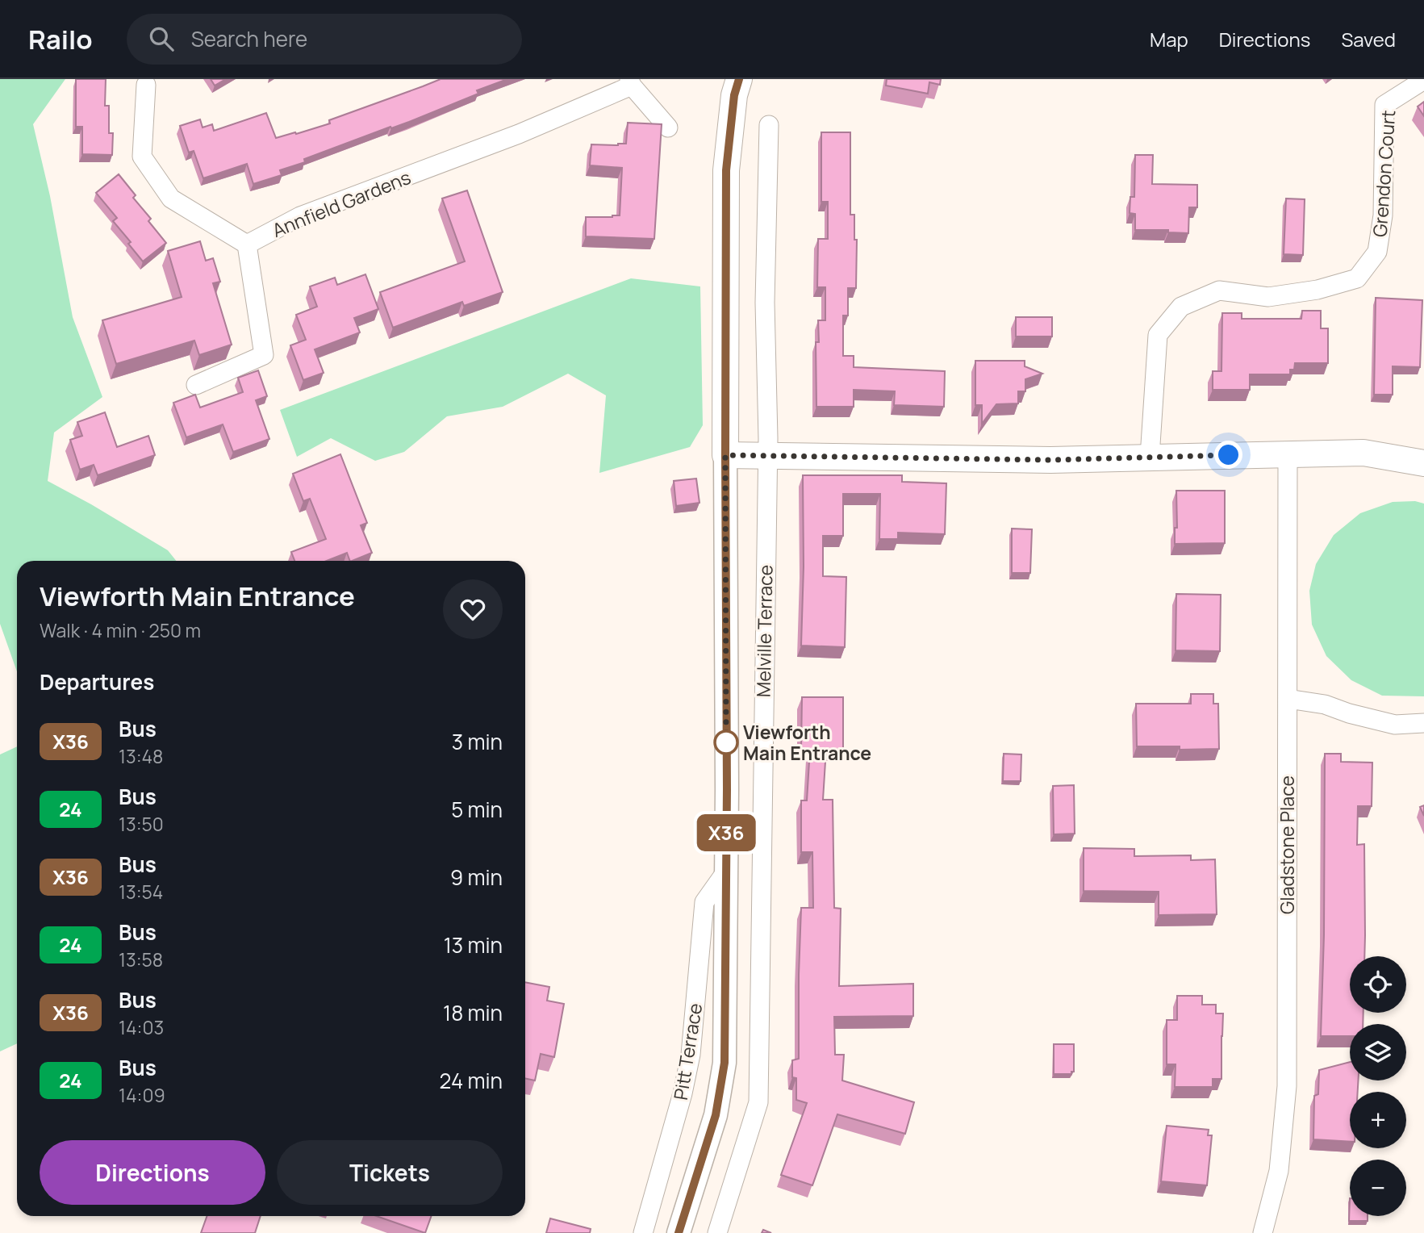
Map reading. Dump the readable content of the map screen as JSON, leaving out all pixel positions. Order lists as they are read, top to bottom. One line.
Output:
{"streets":{"street":["Grendon Court","Annfield Gardens","Melville Terrace","Gladstone Place","Pitt Terrace"]},"places":["Viewforth Main Entrance"],"lines":["bus line X36"],"page":{"header":"Railo","search":"Search here","nav":["Map","Directions","Saved"],"on_map":"X36","heading":[["Viewforth Main Entrance","Walk · 4 min · 250 m"],"Departures"],"list":[{"mark":"X36","name":"Bus","note":"13:48","value":"3 min"},{"mark":"24","name":"Bus","note":"13:50","value":"5 min"},{"mark":"X36","name":"Bus","note":"13:54","value":"9 min"},{"mark":"24","name":"Bus","note":"13:58","value":"13 min"},{"mark":"X36","name":"Bus","note":"14:03","value":"18 min"},{"mark":"24","name":"Bus","note":"14:09","value":"24 min"}],"map_buttons":["+","−"],"buttons":["Directions","Tickets"]}}
